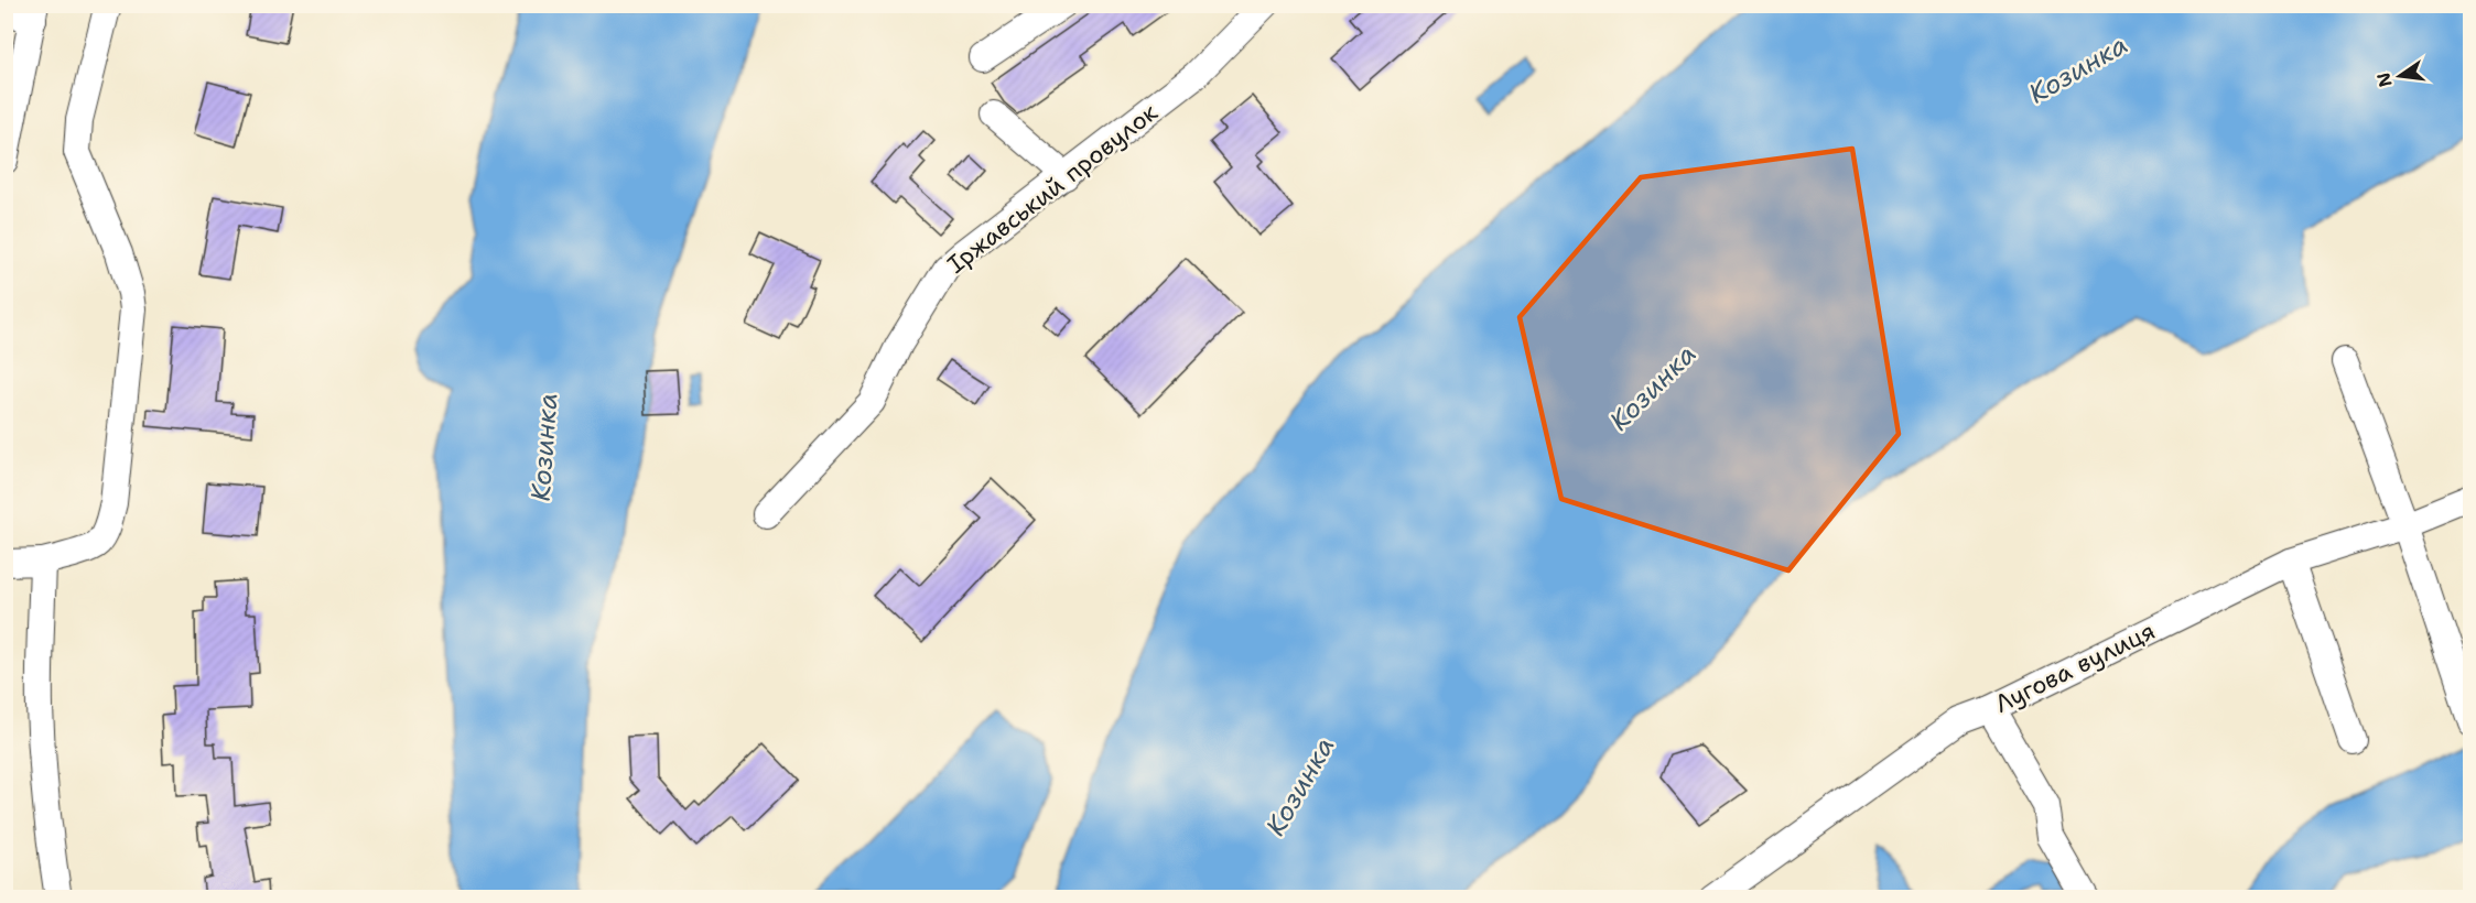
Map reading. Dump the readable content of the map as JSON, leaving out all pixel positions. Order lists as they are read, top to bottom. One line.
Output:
{"streets":{"street":["Іржавський провулок","Лугова вулиця"]},"water":["Козинка"],"north":"left"}
